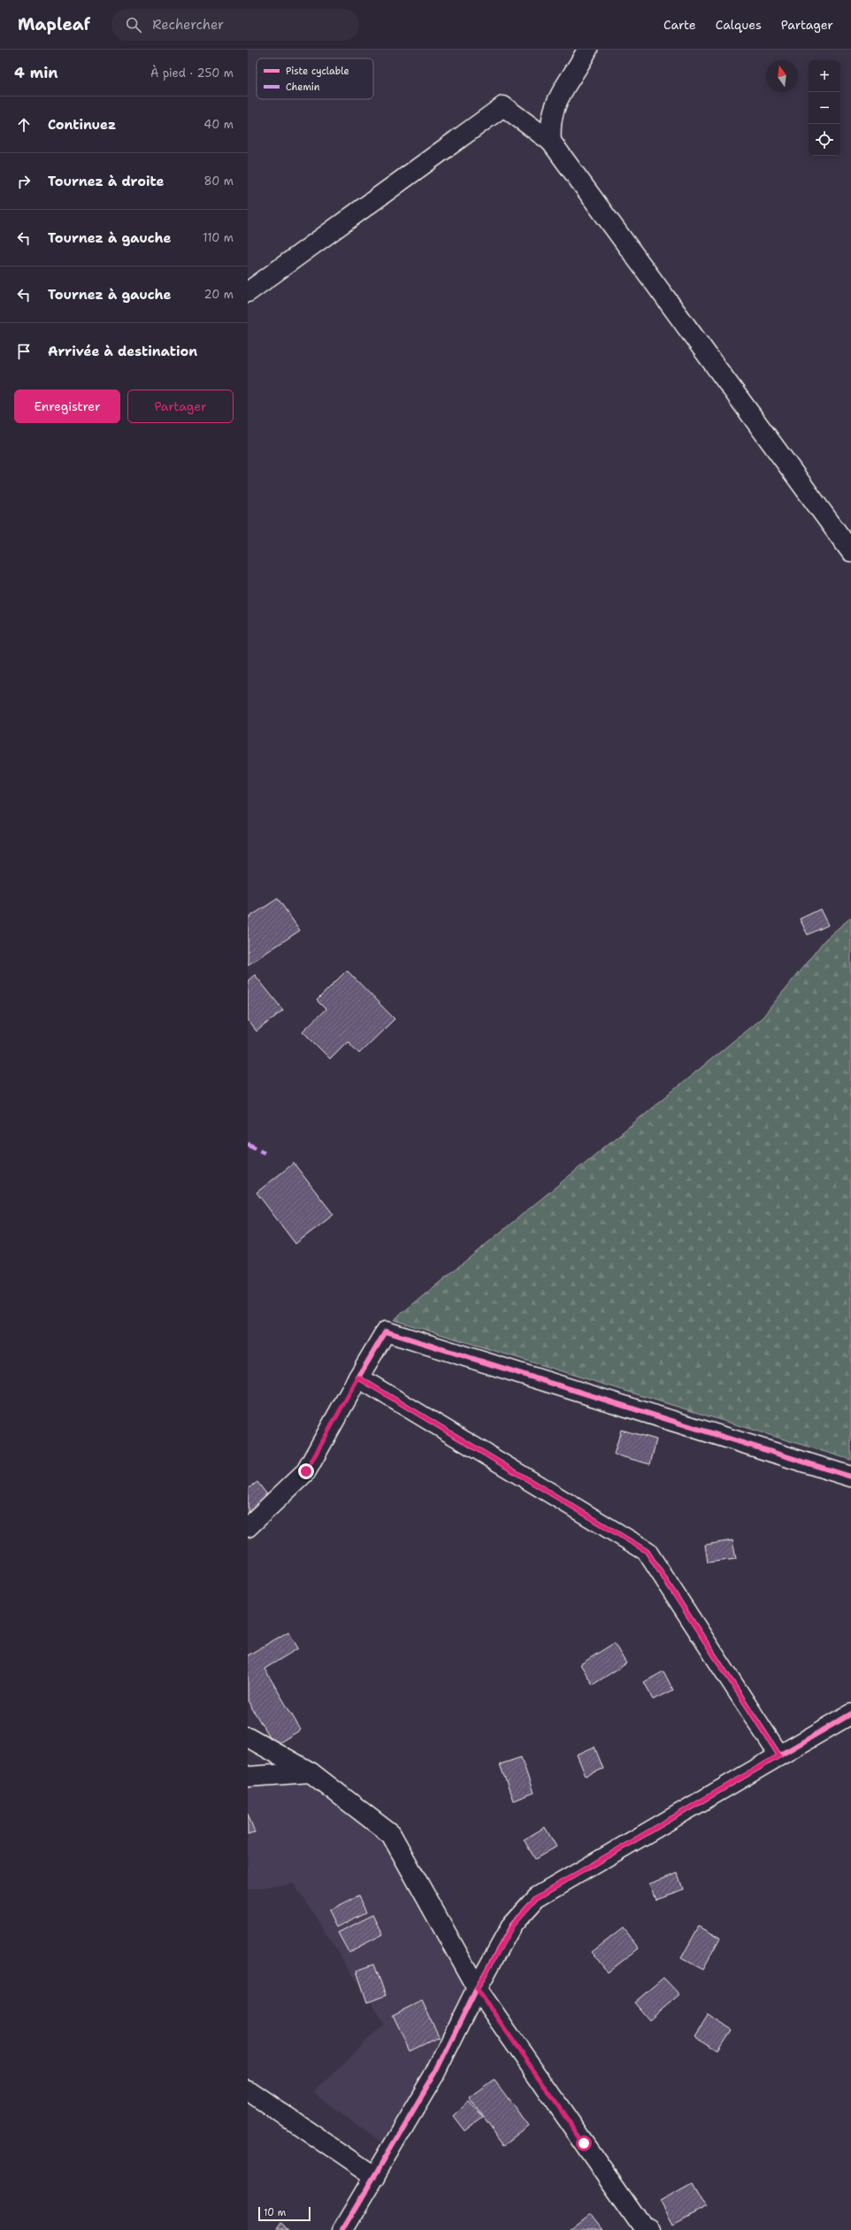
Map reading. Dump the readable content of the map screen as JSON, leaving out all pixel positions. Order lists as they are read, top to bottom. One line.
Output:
{"legend":["Piste cyclable","Chemin"],"scale_bar":"10 m","north":"top","page":{"header":"Mapleaf","search":"Rechercher","nav":["Carte","Calques","Partager"],"heading":["4 min","À pied · 250 m"],"map_buttons":["+","−"],"list":[["Continuez","40 m"],["Tournez à droite","80 m"],["Tournez à gauche","110 m"],["Tournez à gauche","20 m"],"Arrivée à destination"],"buttons":["Enregistrer","Partager"],"scale":"10 m"}}
